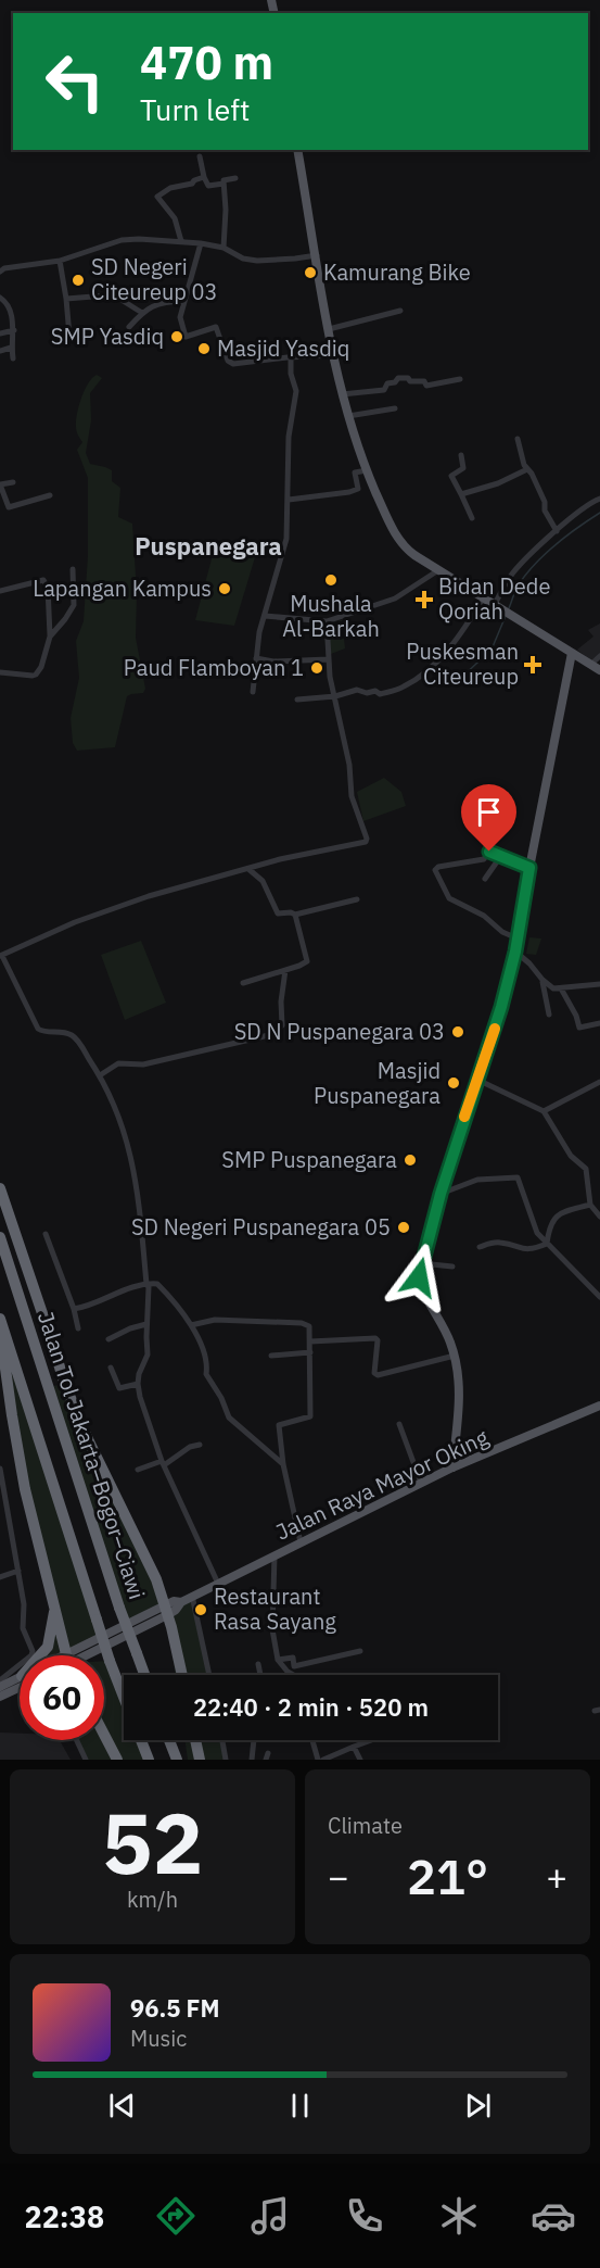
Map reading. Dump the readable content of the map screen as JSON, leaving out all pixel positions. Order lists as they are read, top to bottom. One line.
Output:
{"streets":{"highway":["Jalan Tol Jakarta–Bogor–Ciawi"],"main road":["Jalan Raya Mayor Oking"]},"districts":["Puspanegara"],"places":{"other":["Kamurang Bike","SD Negeri Citeureup 03","SMP Yasdiq","Masjid Yasdiq","Mushala Al-Barkah","Lapangan Kampus","Paud Flamboyan 1","SD N Puspanegara 03","Masjid Puspanegara","SMP Puspanegara","SD Negeri Puspanegara 05","Restaurant Rasa Sayang"],"health":["Bidan Dede Qoriah","Puskesman Citeureup"]},"page":{"turn":["470 m","Turn left"],"limit":"60","trip":"22:40 · 2 min · 520 m","tile":[["52","km/h"],"Climate"],"heat":["−","21°","+"],"song":["96.5 FM","Music"],"tabs":"22:38"}}
